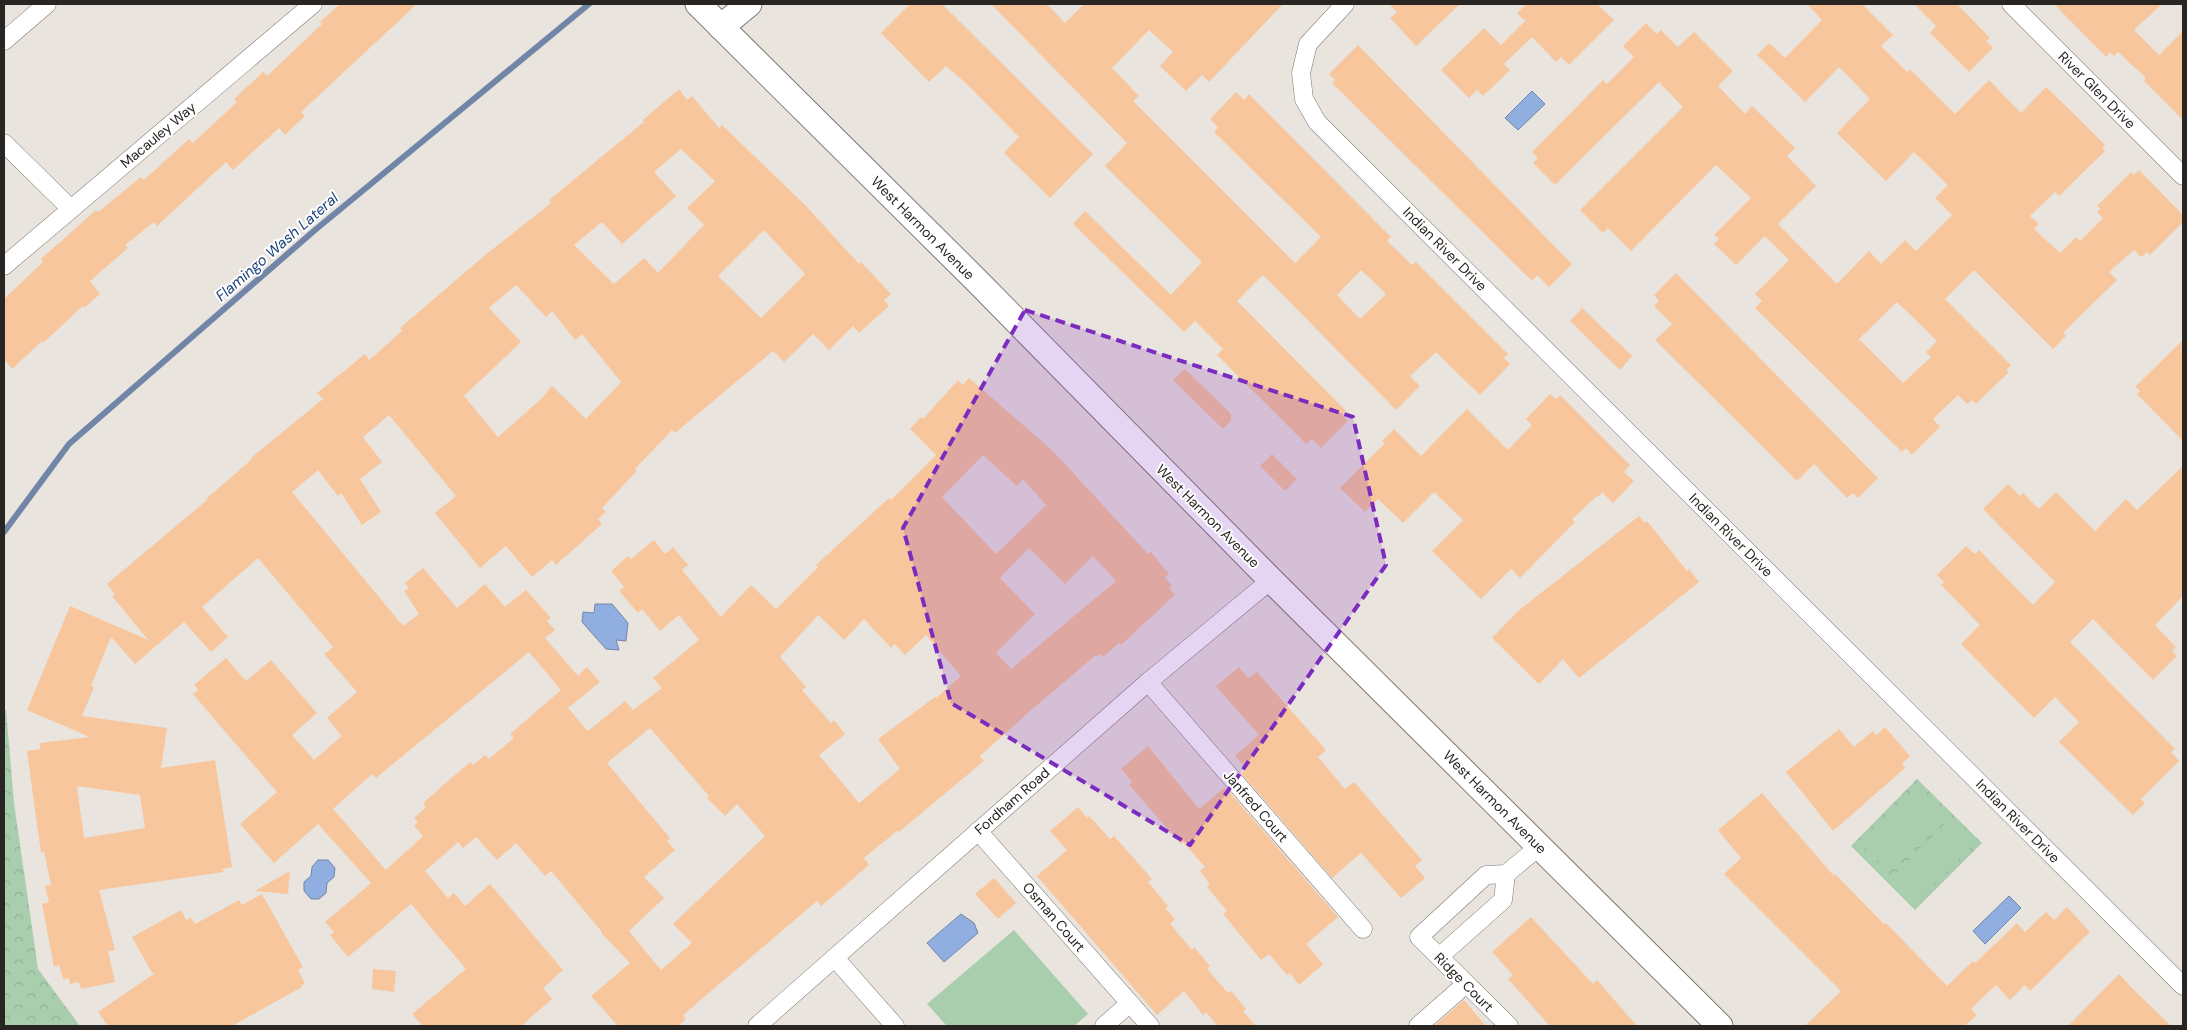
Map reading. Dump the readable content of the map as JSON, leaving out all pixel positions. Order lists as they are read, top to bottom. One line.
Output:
{"streets":{"main road":["West Harmon Avenue"],"street":["River Glen Drive","Macauley Way","Indian River Drive","Fordham Road","Janfred Court","Osman Court","Ridge Court"]},"crossings":[["West Harmon Avenue","Fordham Road"],["Fordham Road","Janfred Court"],["Fordham Road","Osman Court"]],"water":["Flamingo Wash Lateral"]}
